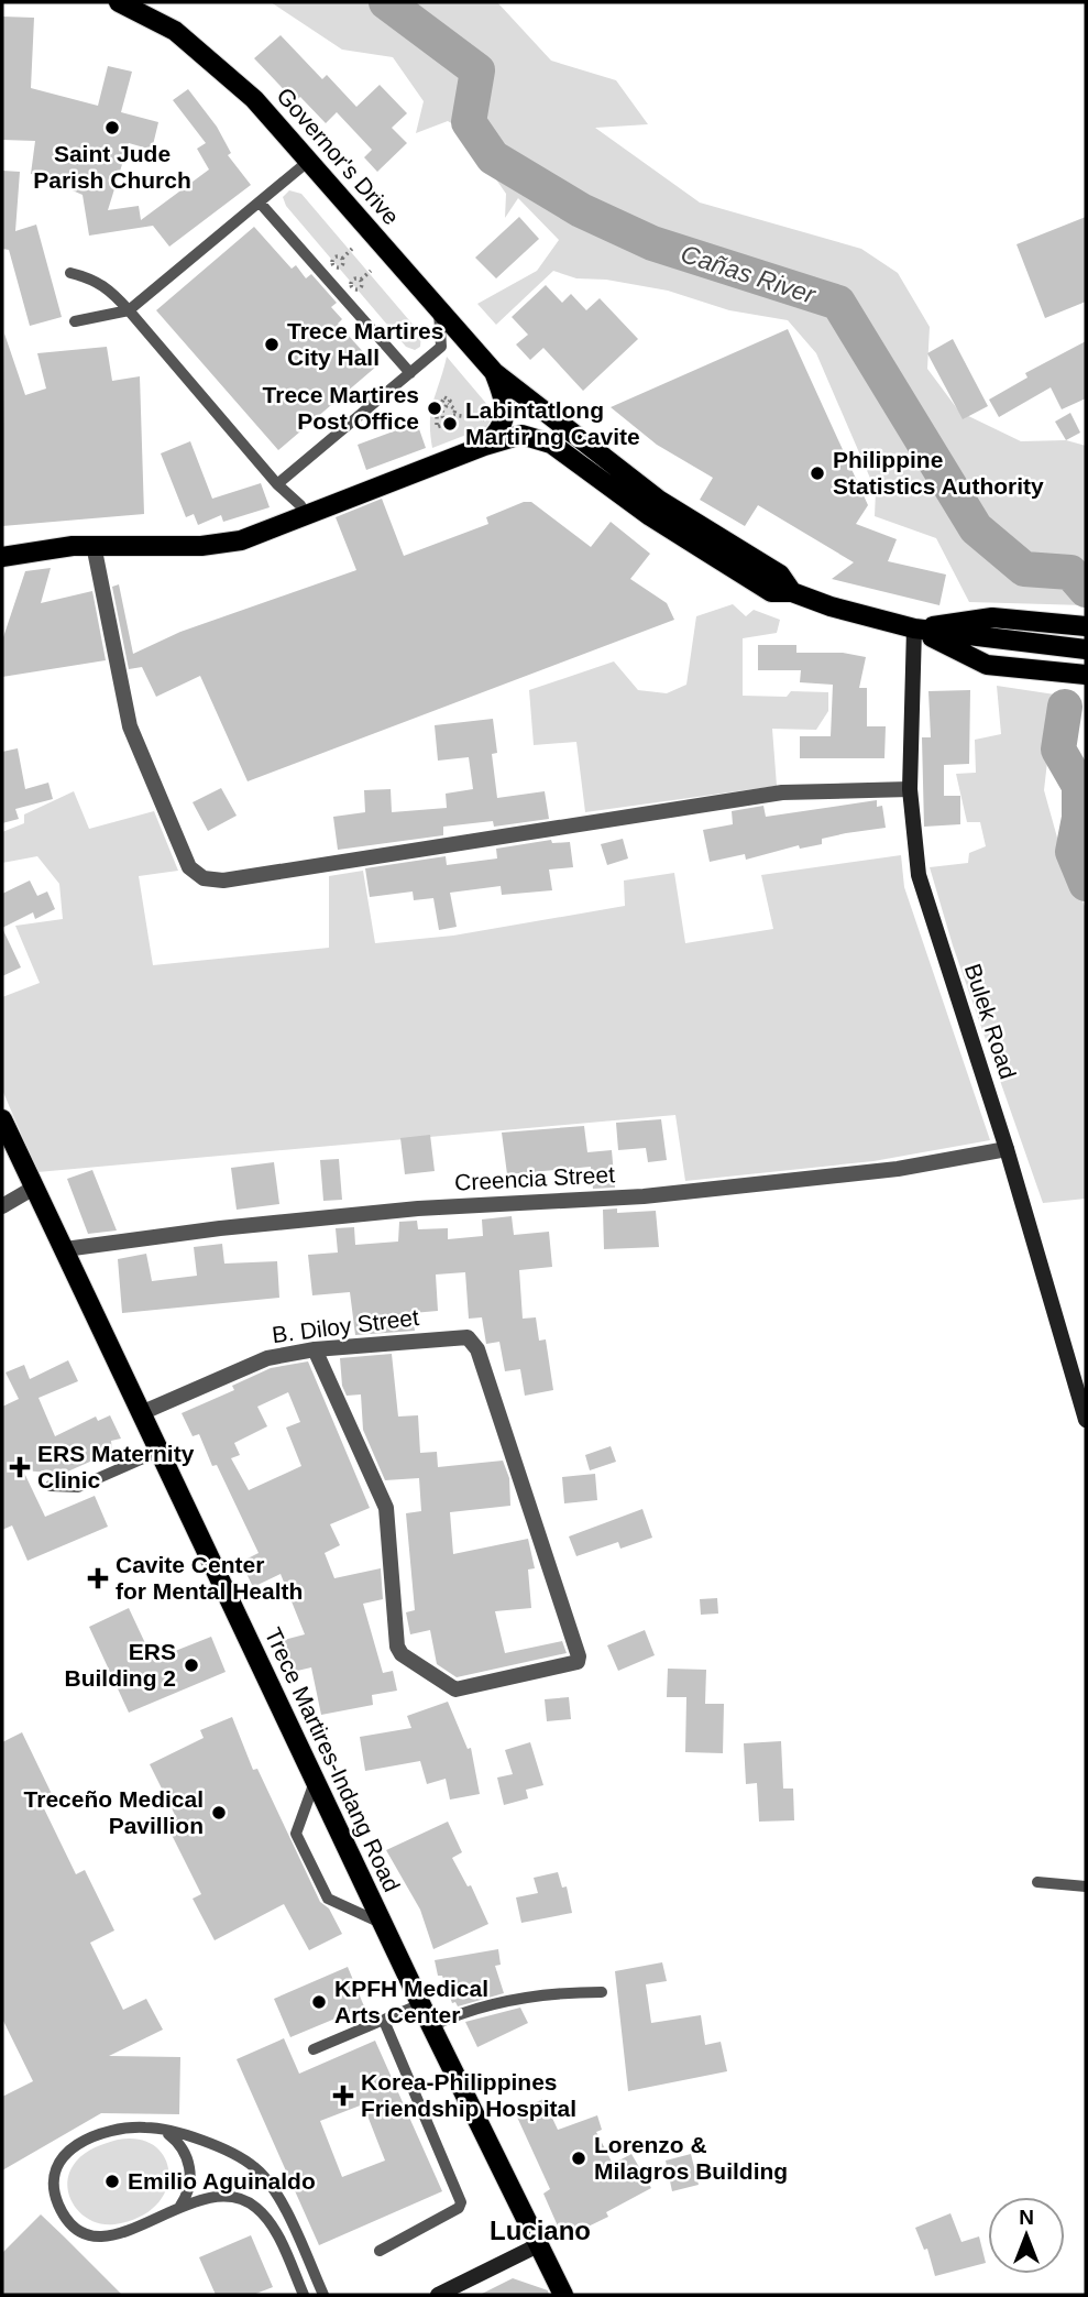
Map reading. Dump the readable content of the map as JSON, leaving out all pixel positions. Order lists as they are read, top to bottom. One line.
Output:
{"streets":{"main road":["Governor's Drive","Bulek Road","Trece Martires-Indang Road"],"street":["Creencia Street","B. Diloy Street"]},"crossings":[["Governor's Drive","Bulek Road"],["Bulek Road","Creencia Street"],["Creencia Street","Trece Martires-Indang Road"],["B. Diloy Street","Trece Martires-Indang Road"]],"districts":["Luciano"],"water":["Cañas River"],"places":{"other":["Saint Jude Parish Church","Trece Martires City Hall","Trece Martires Post Office","Labintatlong Martir ng Cavite","Philippine Statistics Authority","ERS Building 2","Treceño Medical Pavillion","KPFH Medical Arts Center","Lorenzo & Milagros Building","Emilio Aguinaldo"],"health":["ERS Maternity Clinic","Cavite Center for Mental Health","Korea-Philippines Friendship Hospital"]},"north":"top"}
